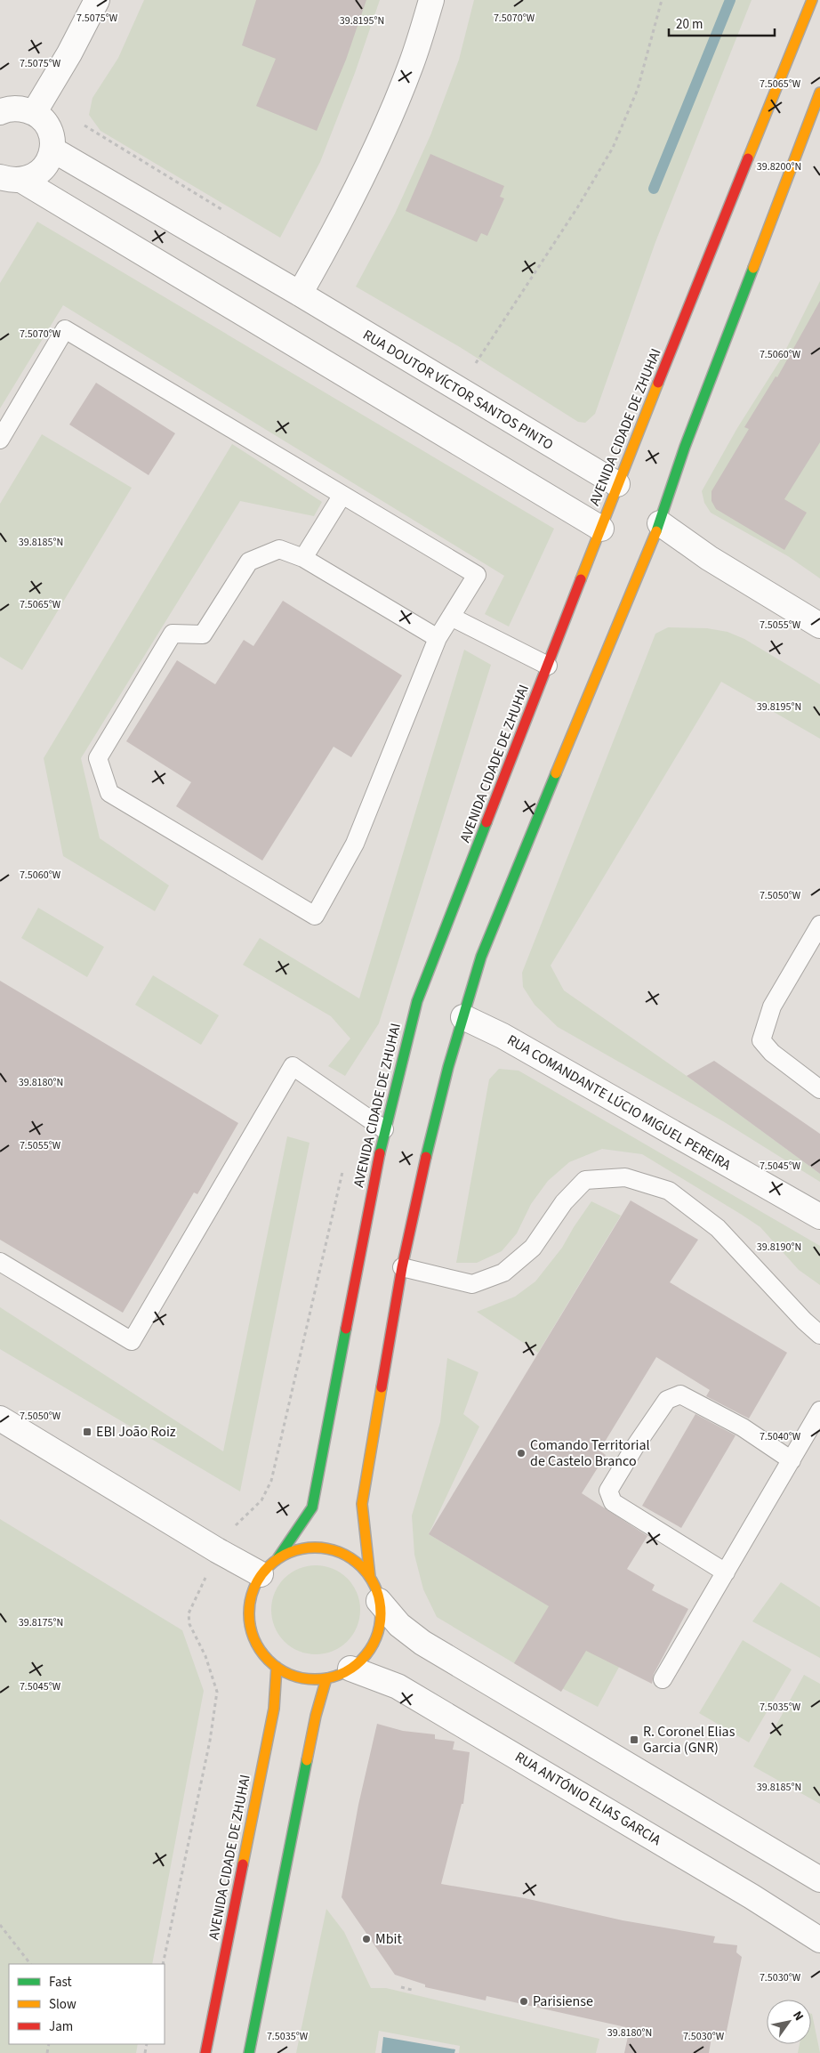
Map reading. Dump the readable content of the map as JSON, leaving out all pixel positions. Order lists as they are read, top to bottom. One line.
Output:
{"streets":{"main road":["AVENIDA CIDADE DE ZHUHAI"],"street":["RUA DOUTOR VÍCTOR SANTOS PINTO","RUA COMANDANTE LÚCIO MIGUEL PEREIRA","RUA ANTÓNIO ELIAS GARCIA"]},"crossings":[["RUA DOUTOR VÍCTOR SANTOS PINTO","AVENIDA CIDADE DE ZHUHAI"],["AVENIDA CIDADE DE ZHUHAI","RUA ANTÓNIO ELIAS GARCIA"]],"places":{"transit":["EBI João Roiz","R. Coronel Elias Garcia (GNR)"],"other":["Comando Territorial de Castelo Branco","Mbit","Parisiense"]},"legend":["Fast","Slow","Jam"],"scale_bar":"20 m","north":"top right","coordinates":["7.5075°W","7.5070°W","39.8195°N","7.5065°W","39.8200°N","7.5060°W","39.8185°N","7.5055°W","7.5050°W","39.8180°N","7.5045°W","39.8190°N","7.5040°W","39.8175°N","7.5035°W","7.5030°W"]}
